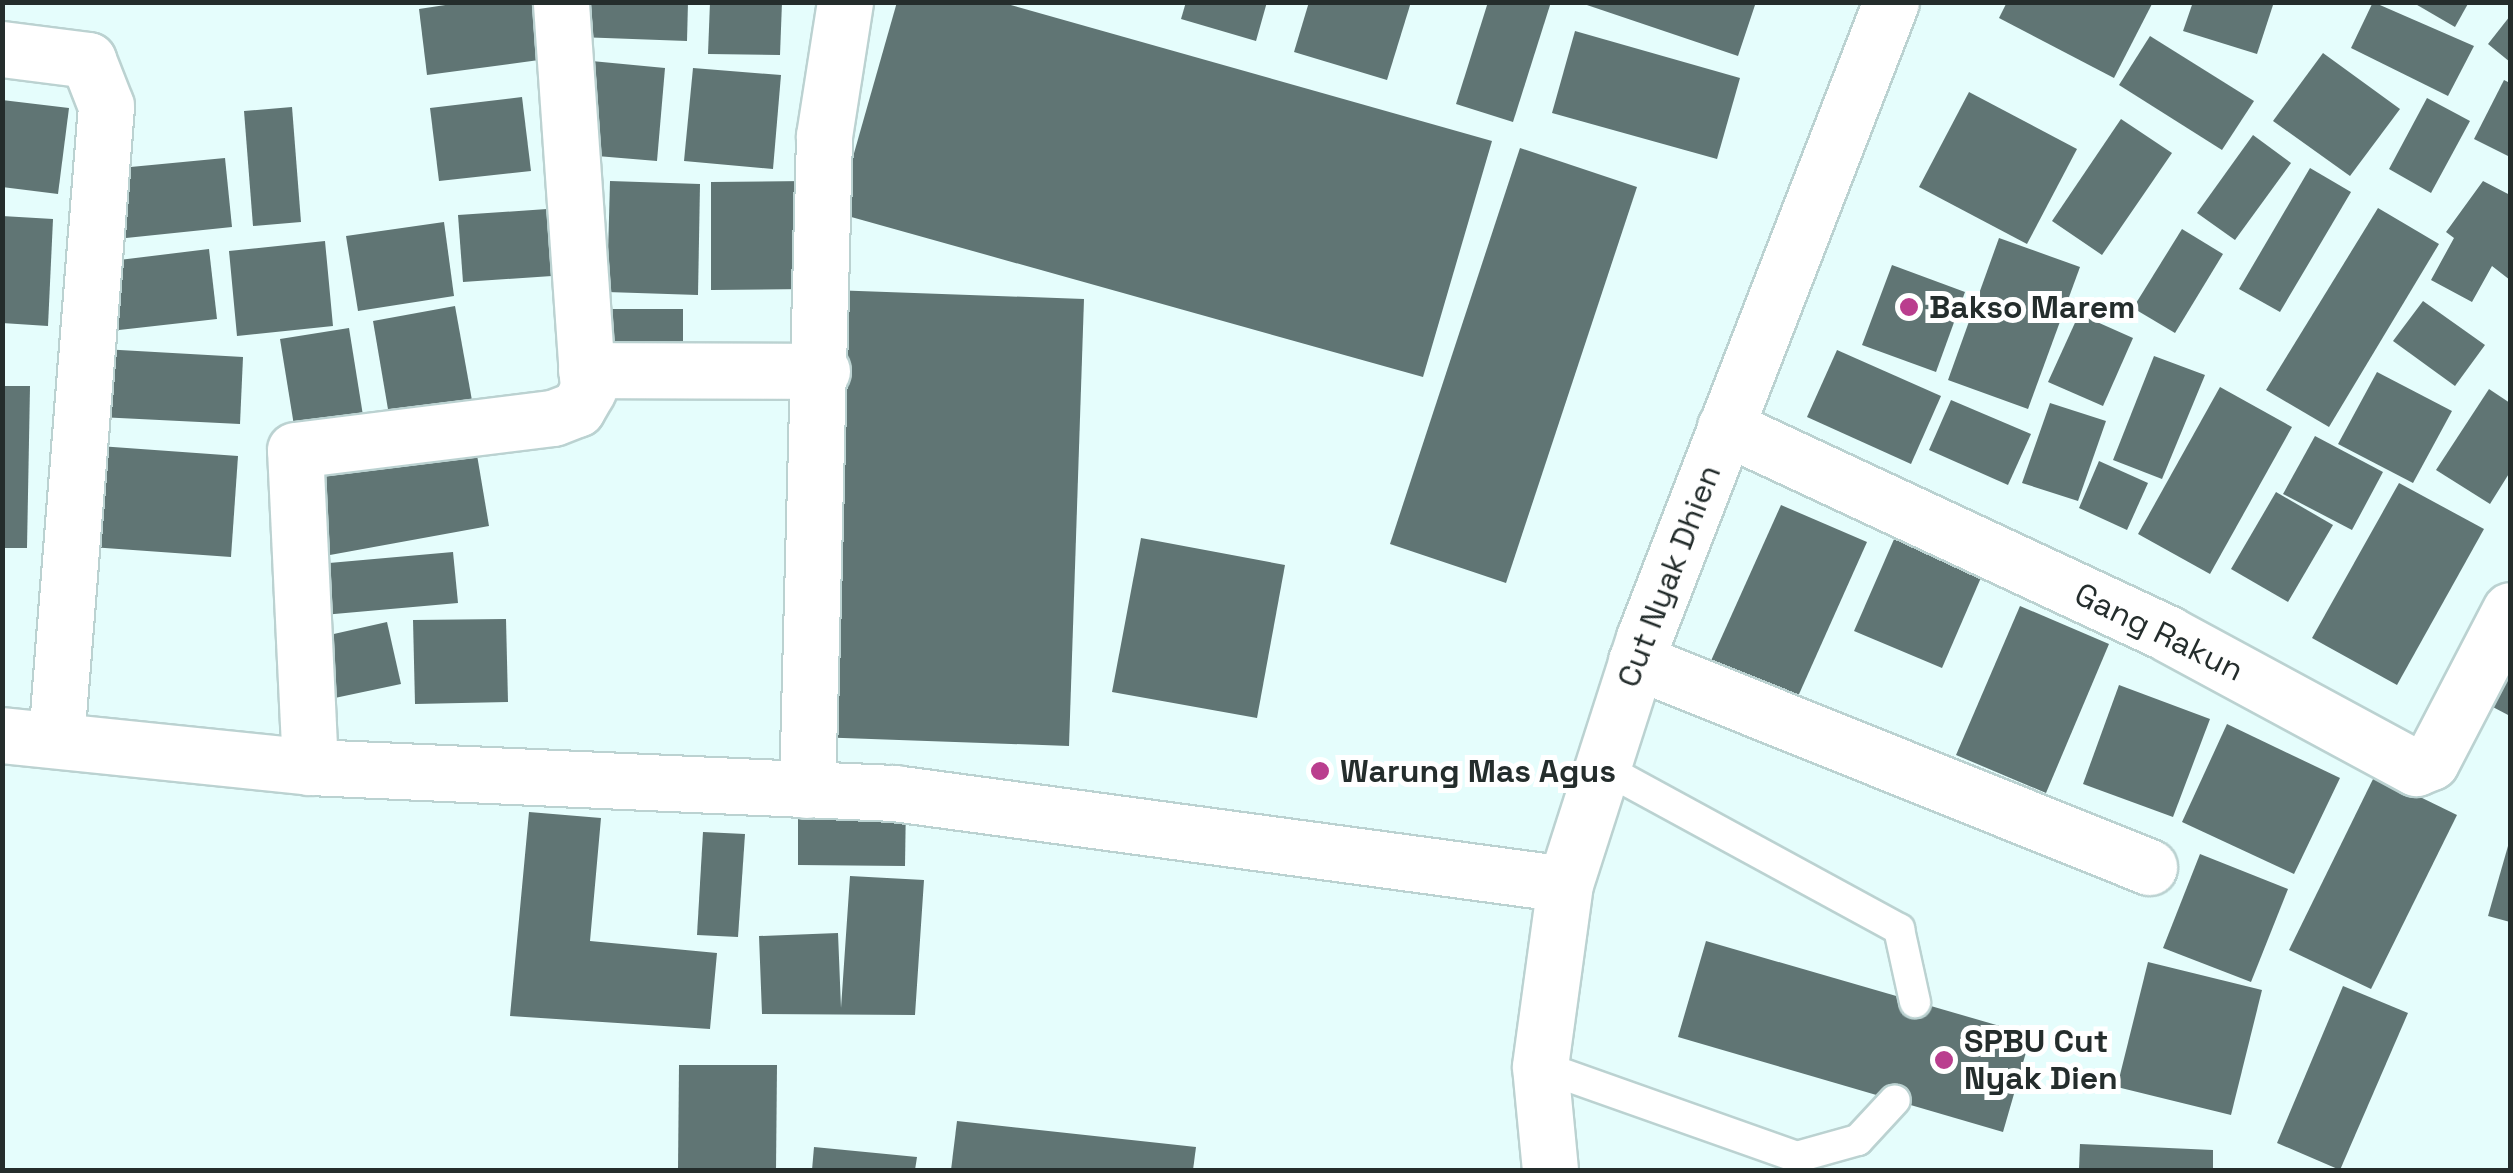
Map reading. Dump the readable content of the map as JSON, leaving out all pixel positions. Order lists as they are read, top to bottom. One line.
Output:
{"streets":{"street":["Cut Nyak Dhien","Gang Rakun"]},"crossings":[["Cut Nyak Dhien","Gang Rakun"]],"places":["Bakso Marem","Warung Mas Agus","SPBU Cut Nyak Dien"]}
